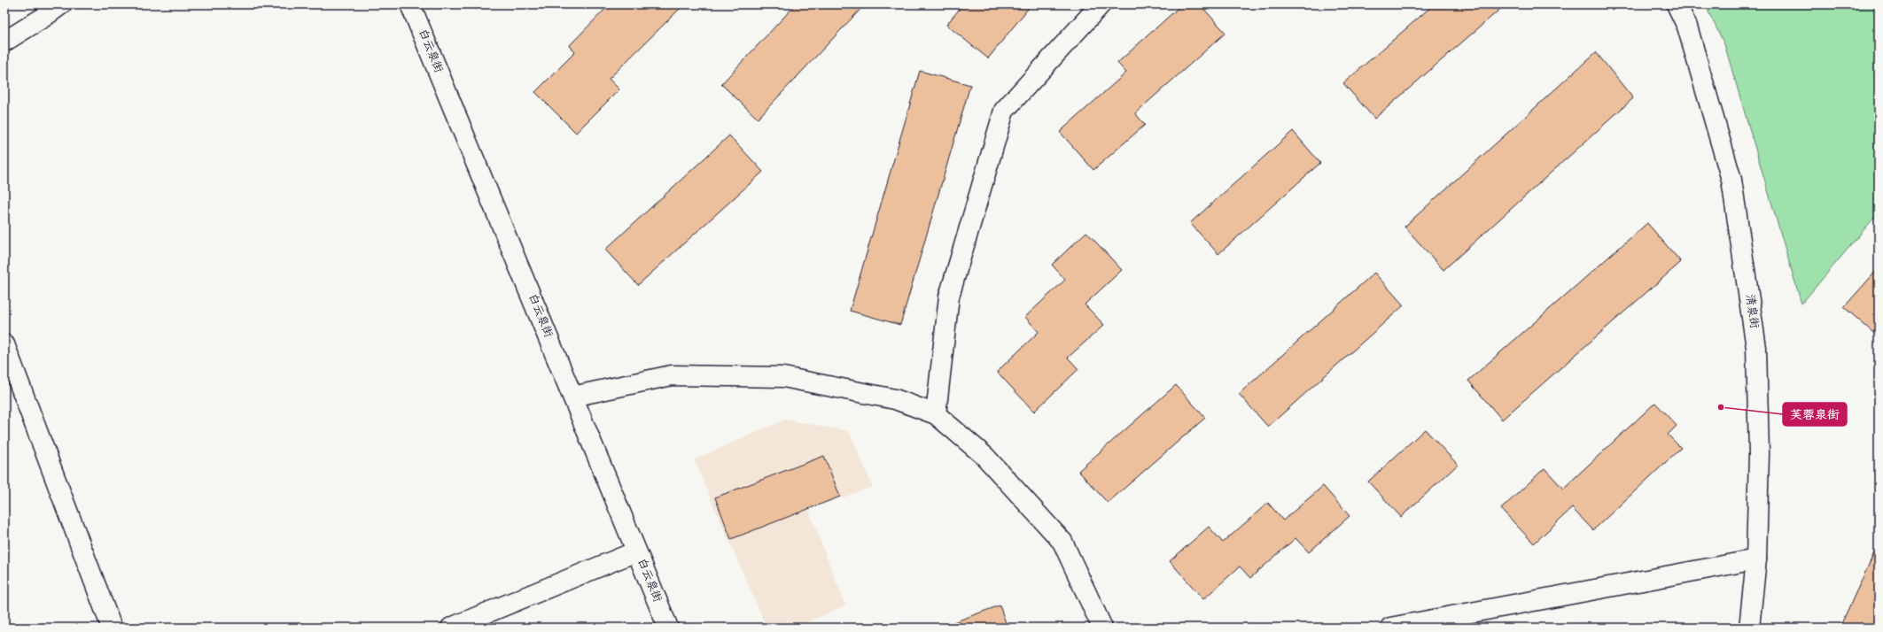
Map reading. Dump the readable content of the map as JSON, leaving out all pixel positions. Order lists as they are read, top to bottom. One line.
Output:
{"streets":{"street":["白云泉街","清泉街"]},"places":["芙蓉泉街"]}
